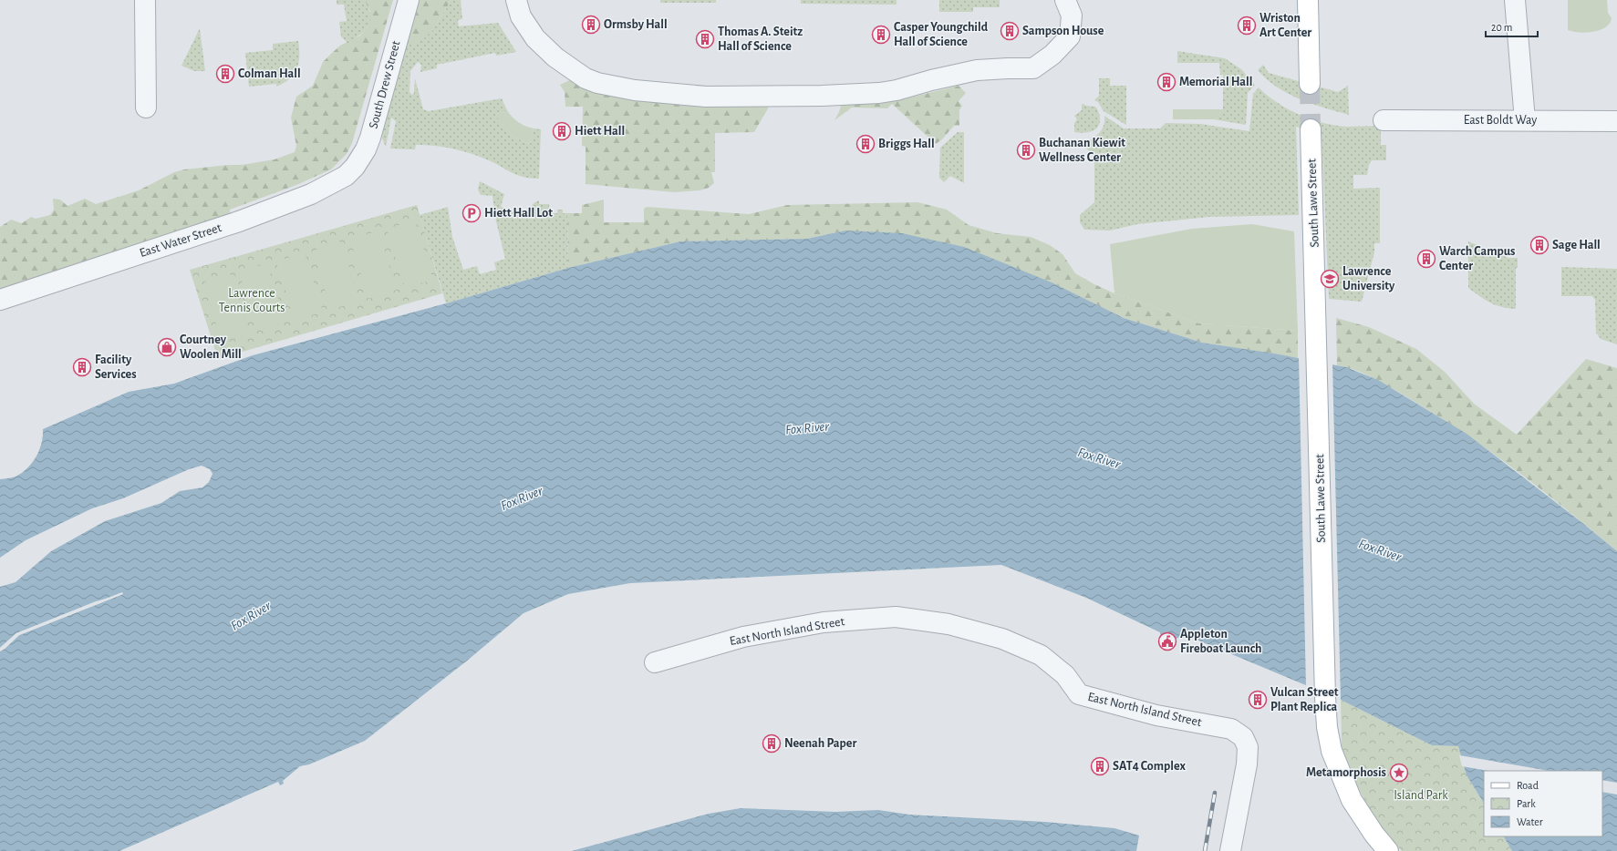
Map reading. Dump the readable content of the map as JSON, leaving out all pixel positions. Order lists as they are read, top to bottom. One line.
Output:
{"streets":{"main road":["South Lawe Street"],"street":["South Drew Street","East Boldt Way","East Water Street","East North Island Street"]},"crossings":[["South Drew Street","East Water Street"]],"water":["Fox River"],"parks":["Lawrence Tennis Courts","Island Park"],"places":{"building":["Ormsby Hall","Wriston Art Center","Sampson House","Casper Youngchild Hall of Science","Thomas A. Steitz Hall of Science","Colman Hall","Memorial Hall","Hiett Hall","Briggs Hall","Buchanan Kiewit Wellness Center","Sage Hall","Warch Campus Center","Facility Services","Vulcan Street Plant Replica","Neenah Paper","SAT4 Complex"],"parking":["Hiett Hall Lot"],"school or university":["Lawrence University"],"shop":["Courtney Woolen Mill"],"public building":["Appleton Fireboat Launch"],"place":["Metamorphosis"]},"legend":["Road","Park","Water"],"scale_bar":"20 m"}
